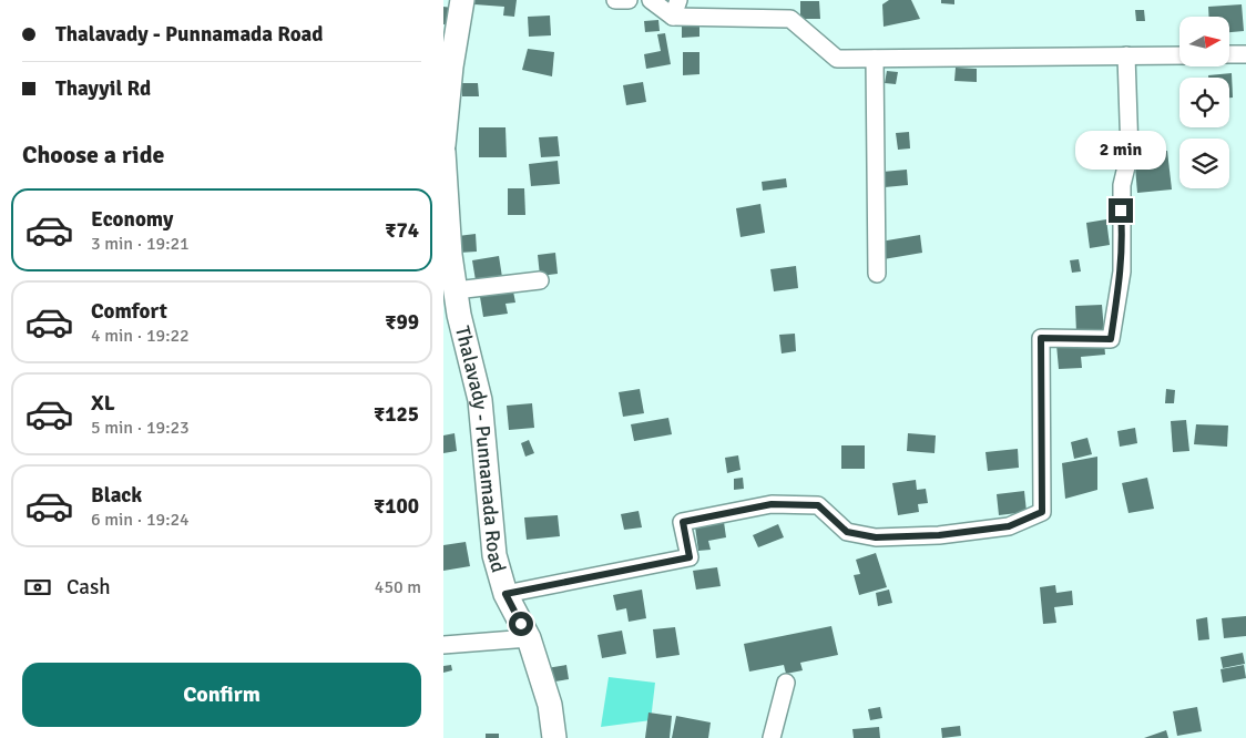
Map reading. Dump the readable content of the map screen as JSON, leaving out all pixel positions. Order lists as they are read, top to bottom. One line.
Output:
{"streets":{"main road":["Thalavady - Punnamada Road"]},"north":"right","page":{"banner":["Thalavady - Punnamada Road","Thayyil Rd"],"heading":"Choose a ride","bubble":"2 min","list":[{"name":"Economy","note":"3 min · 19:21","value":"₹74"},{"name":"Comfort","note":"4 min · 19:22","value":"₹99"},{"name":"XL","note":"5 min · 19:23","value":"₹125"},{"name":"Black","note":"6 min · 19:24","value":"₹100"}],"pay":["Cash","450 m"],"buttons":"Confirm"}}
